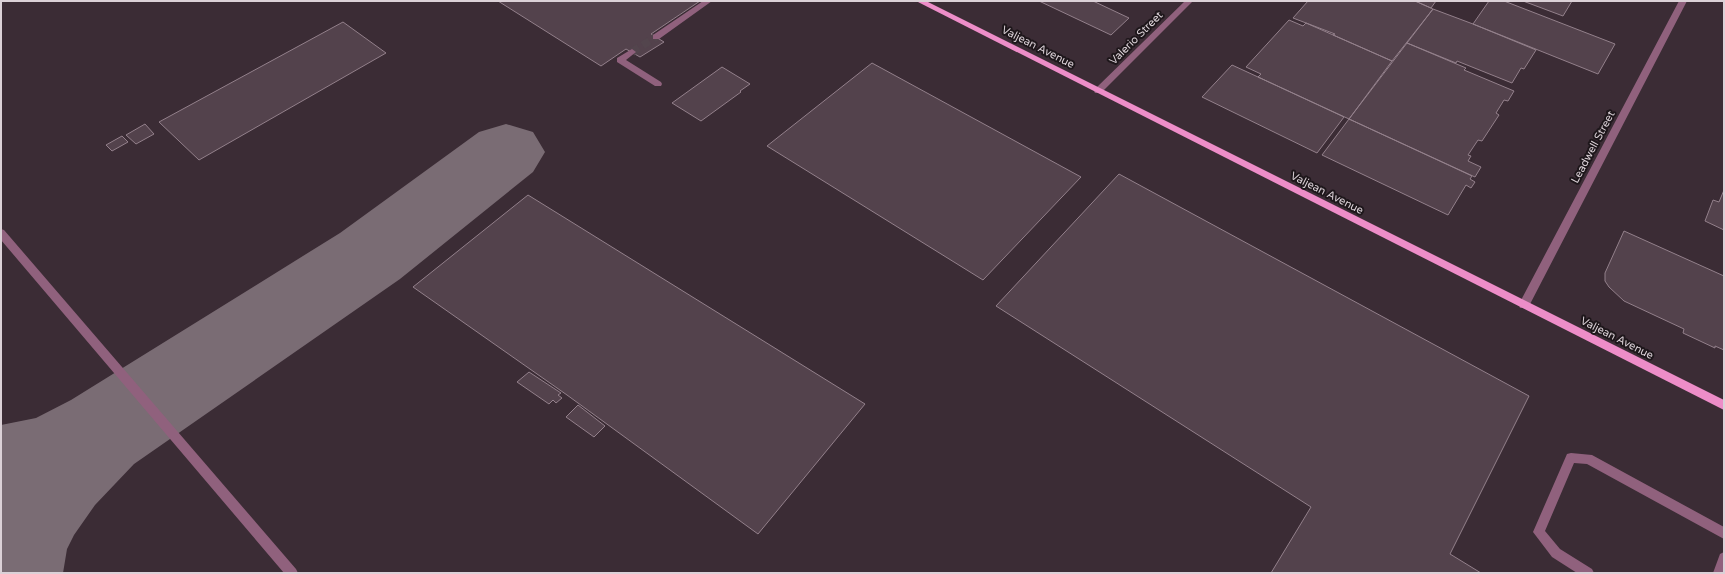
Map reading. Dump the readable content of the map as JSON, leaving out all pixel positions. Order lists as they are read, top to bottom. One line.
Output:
{"streets":{"main road":["Valjean Avenue"],"street":["Valerio Street","Leadwell Street"]},"crossings":[["Valerio Street","Valjean Avenue"],["Valjean Avenue","Leadwell Street"]]}
